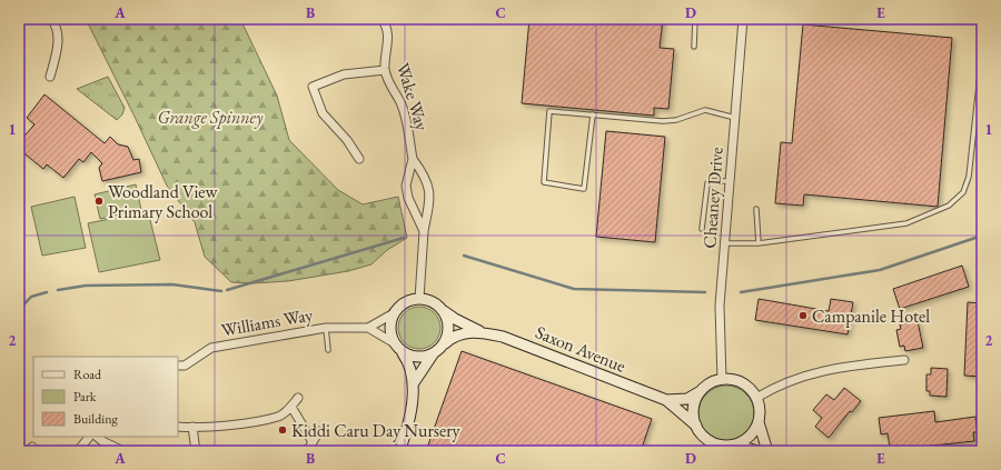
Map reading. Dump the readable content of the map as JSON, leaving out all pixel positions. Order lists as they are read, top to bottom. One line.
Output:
{"streets":{"street":["Wake Way","Cheaney Drive","Williams Way","Saxon Avenue"]},"crossings":[["Wake Way","Williams Way"],["Wake Way","Saxon Avenue"],["Cheaney Drive","Saxon Avenue"],["Williams Way","Saxon Avenue"]],"parks":["Grange Spinney"],"places":["Woodland View Primary School","Campanile Hotel","Kiddi Caru Day Nursery"],"legend":["Road","Park","Building"],"grid":{"columns":["A","B","C","D","E"],"rows":["1","2"]}}
